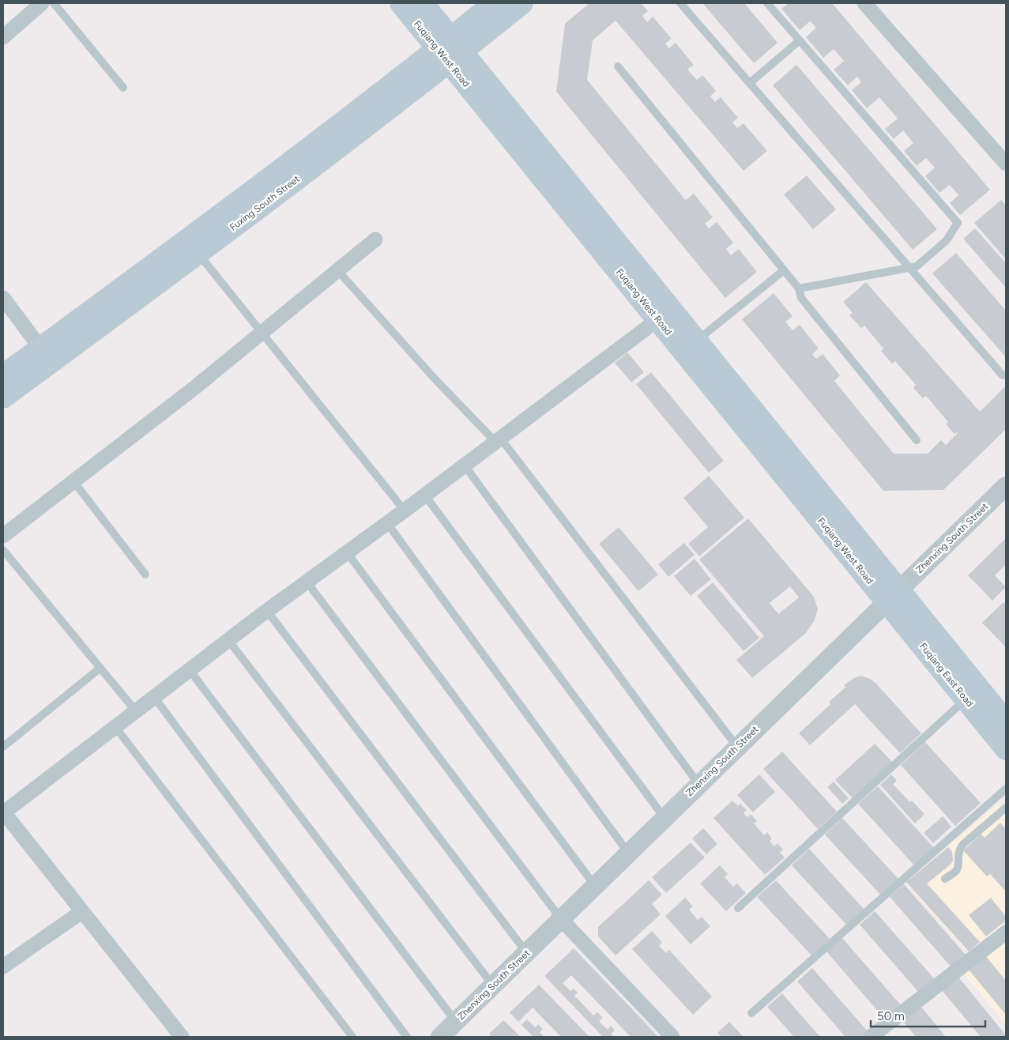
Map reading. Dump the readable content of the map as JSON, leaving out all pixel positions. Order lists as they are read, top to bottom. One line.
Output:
{"streets":{"main road":["Fuqiang West Road","Fuxing South Street","Fuqiang East Road"],"street":["Zhenxing South Street"]},"crossings":[["Fuqiang West Road","Fuxing South Street"],["Fuqiang West Road","Zhenxing South Street"],["Fuqiang West Road","Fuqiang East Road"],["Zhenxing South Street","Fuqiang East Road"]],"scale_bar":"50 m"}
